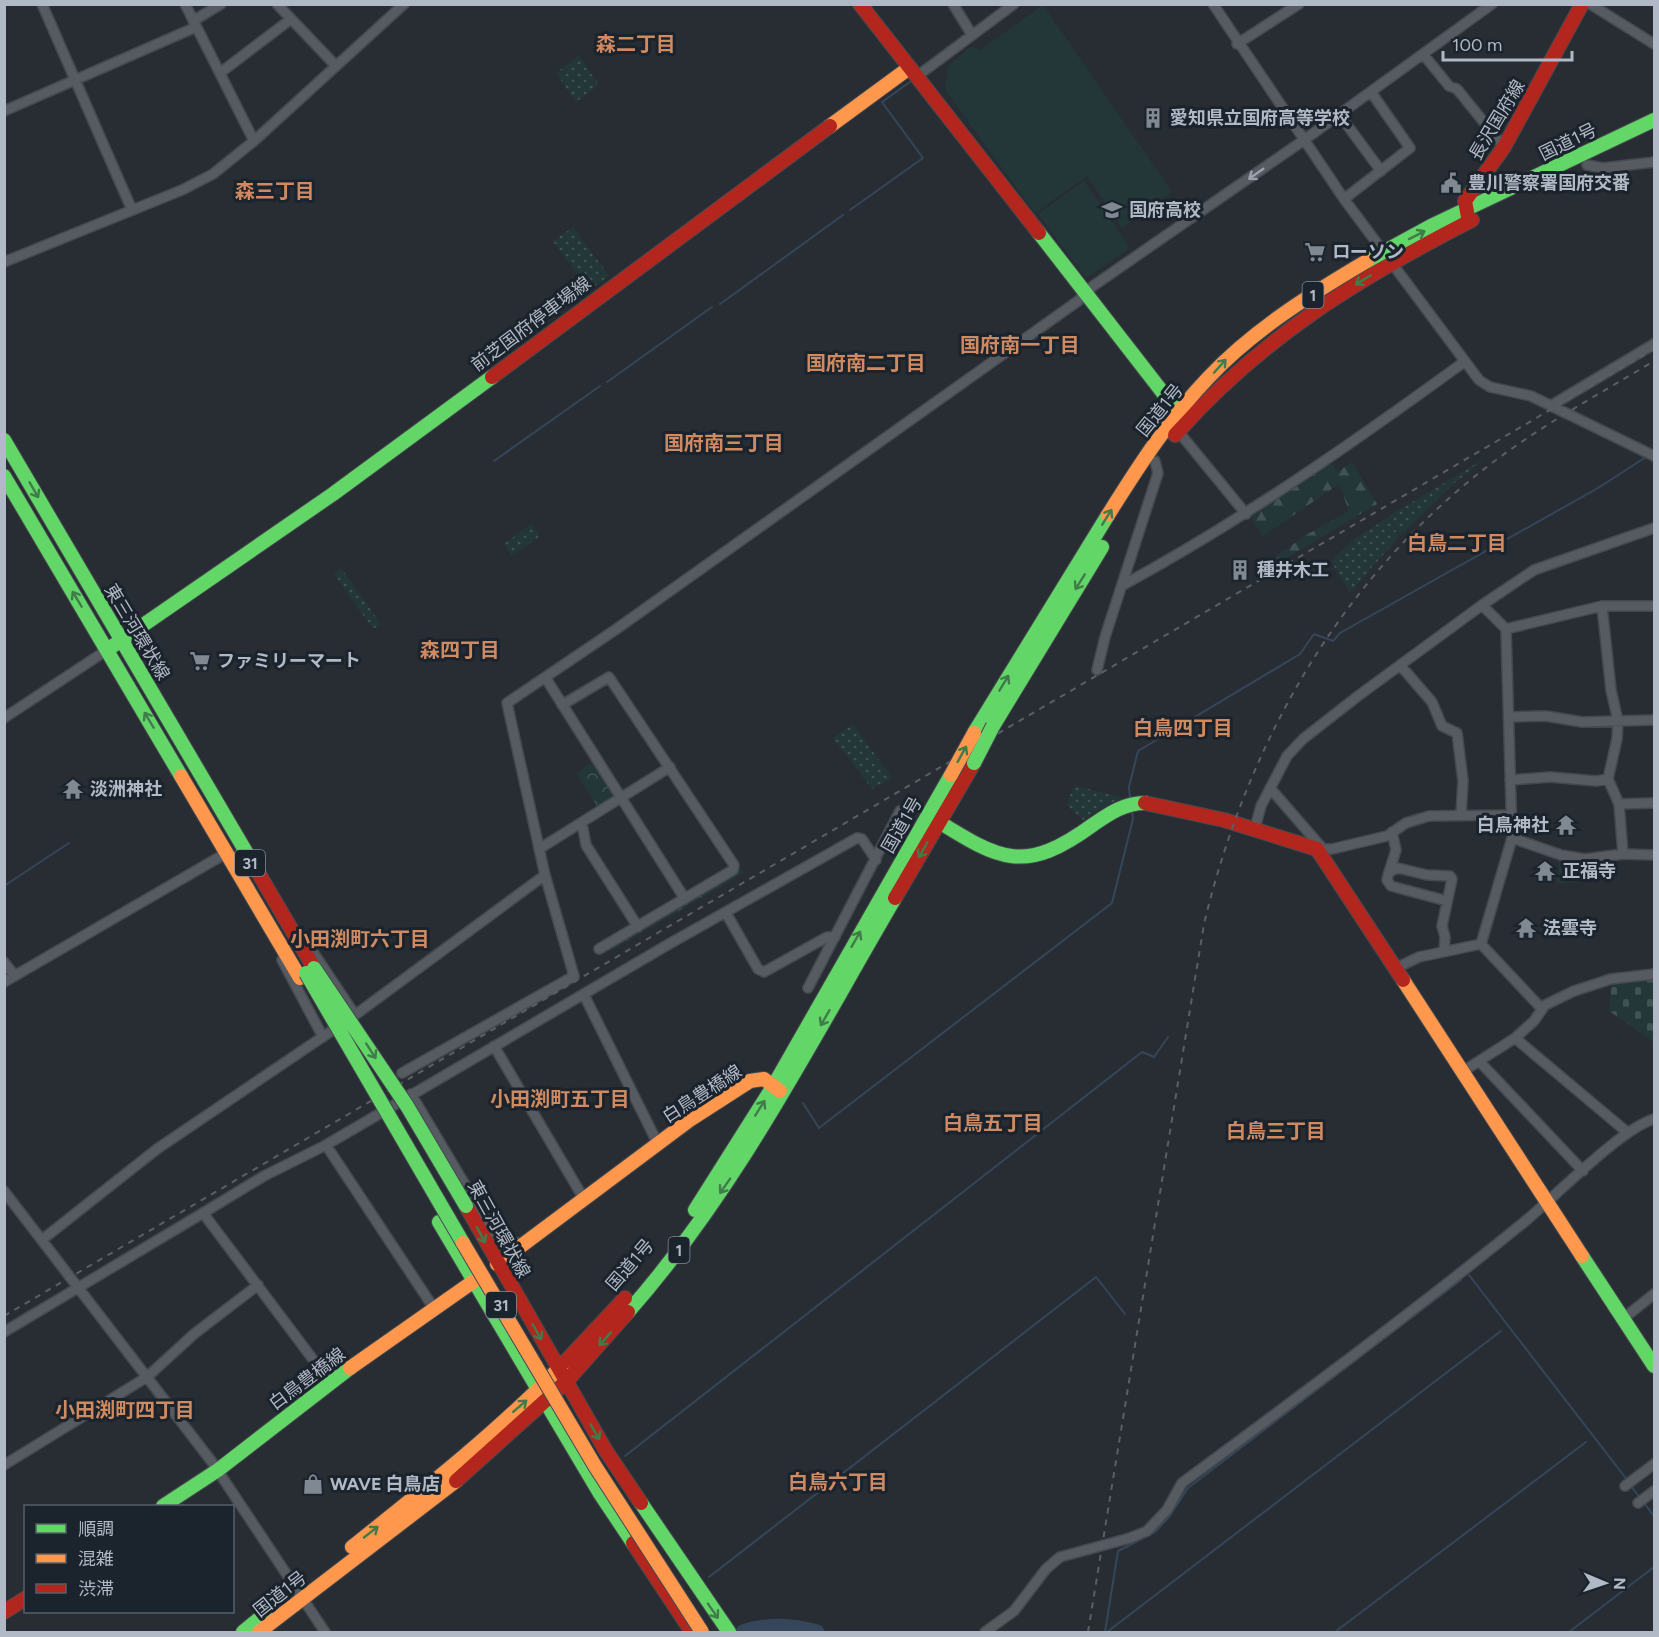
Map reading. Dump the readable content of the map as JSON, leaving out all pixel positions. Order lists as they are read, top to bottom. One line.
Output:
{"streets":{"main road":["長沢国府線","国道1号","1","前芝国府停車場線","東三河環状線","31","白鳥豊橋線"]},"crossings":[["長沢国府線","国道1号"],["国道1号","東三河環状線"],["国道1号","白鳥豊橋線"],["前芝国府停車場線","東三河環状線"],["東三河環状線","白鳥豊橋線"]],"districts":["森二丁目","森三丁目","国府南一丁目","国府南二丁目","国府南三丁目","白鳥二丁目","森四丁目","白鳥四丁目","小田渕町六丁目","小田渕町五丁目","白鳥五丁目","白鳥三丁目","小田渕町四丁目","白鳥六丁目"],"places":{"building":["愛知県立国府高等学校","種井木工"],"public building":["豊川警察署国府交番"],"school or university":["国府高校"],"supermarket":["ローソン","ファミリーマート"],"temple":["淡洲神社","白鳥神社","正福寺","法雲寺"],"shop":["WAVE 白鳥店"]},"legend":["順調","混雑","渋滞"],"scale_bar":"100 m","north":"right"}
